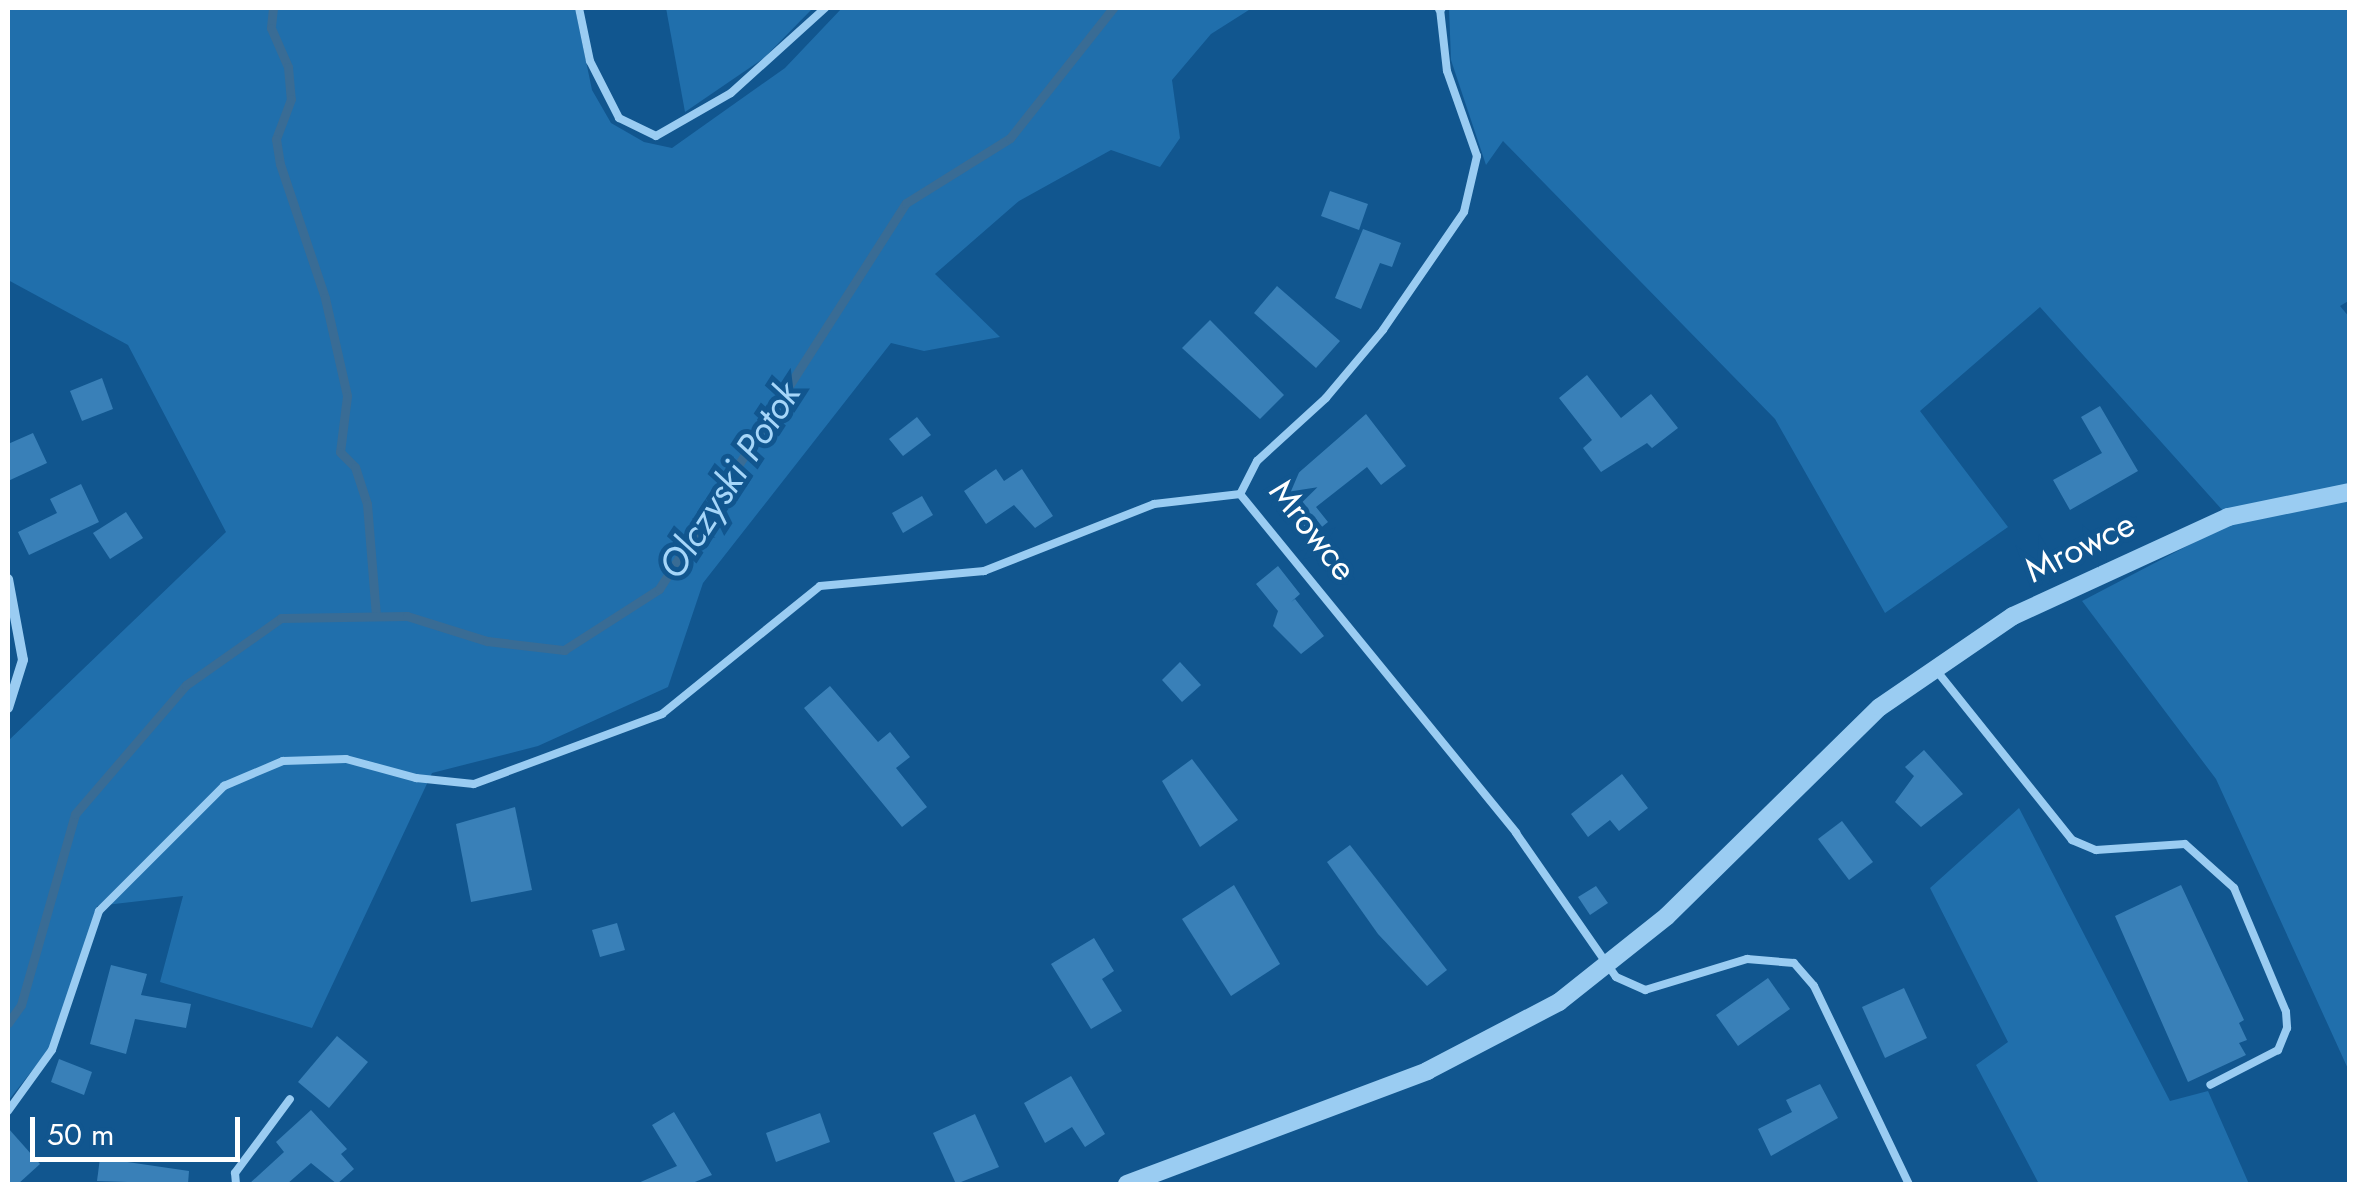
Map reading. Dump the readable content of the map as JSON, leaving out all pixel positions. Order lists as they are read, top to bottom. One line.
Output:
{"streets":{"street":["Mrowce"]},"water":["Olczyski Potok"],"scale_bar":"50 m"}
